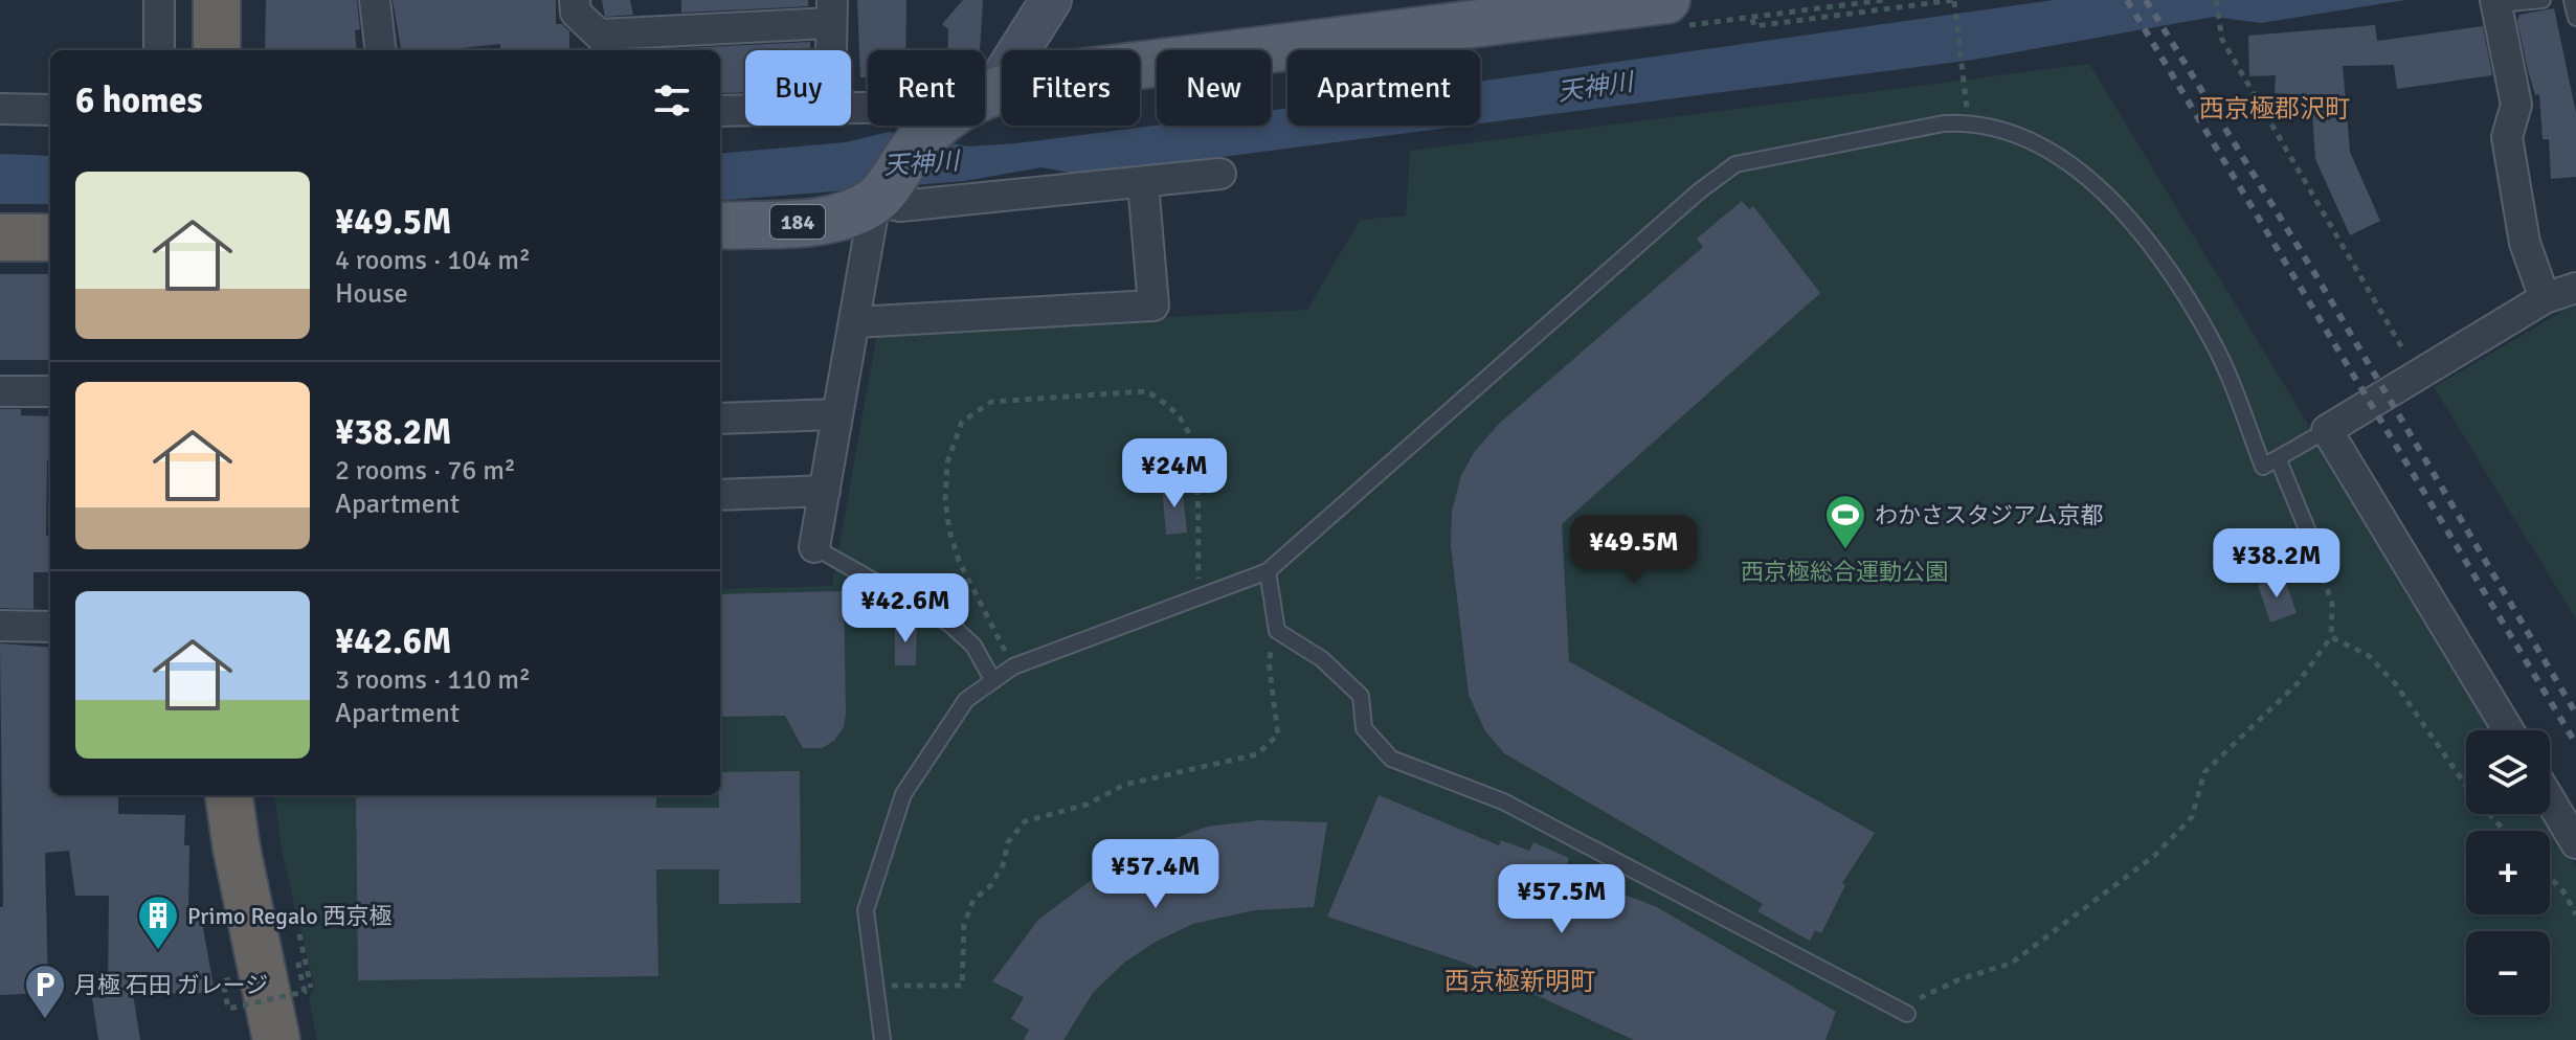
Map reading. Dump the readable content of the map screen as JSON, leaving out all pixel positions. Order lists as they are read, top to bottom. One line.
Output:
{"streets":{"main road":["184"]},"districts":["西京極郡沢町","西京極新明町"],"water":["天神川"],"parks":["西京極総合運動公園"],"places":{"sports":["わかさスタジアム京都"],"building":["Primo Regalo 西京極"],"parking":["月極 石田 ガレージ"]},"page":{"chip":["Buy","Rent","Filters","New","Apartment"],"heading":"6 homes","list":[{"name":"¥49.5M","note":"4 rooms · 104 m² · House"},{"name":"¥38.2M","note":"2 rooms · 76 m² · Apartment"},{"name":"¥42.6M","note":"3 rooms · 110 m² · Apartment"}],"price":["¥24M","¥49.5M","¥38.2M","¥42.6M","¥57.4M","¥57.5M"],"map_buttons":["+","−"]}}
